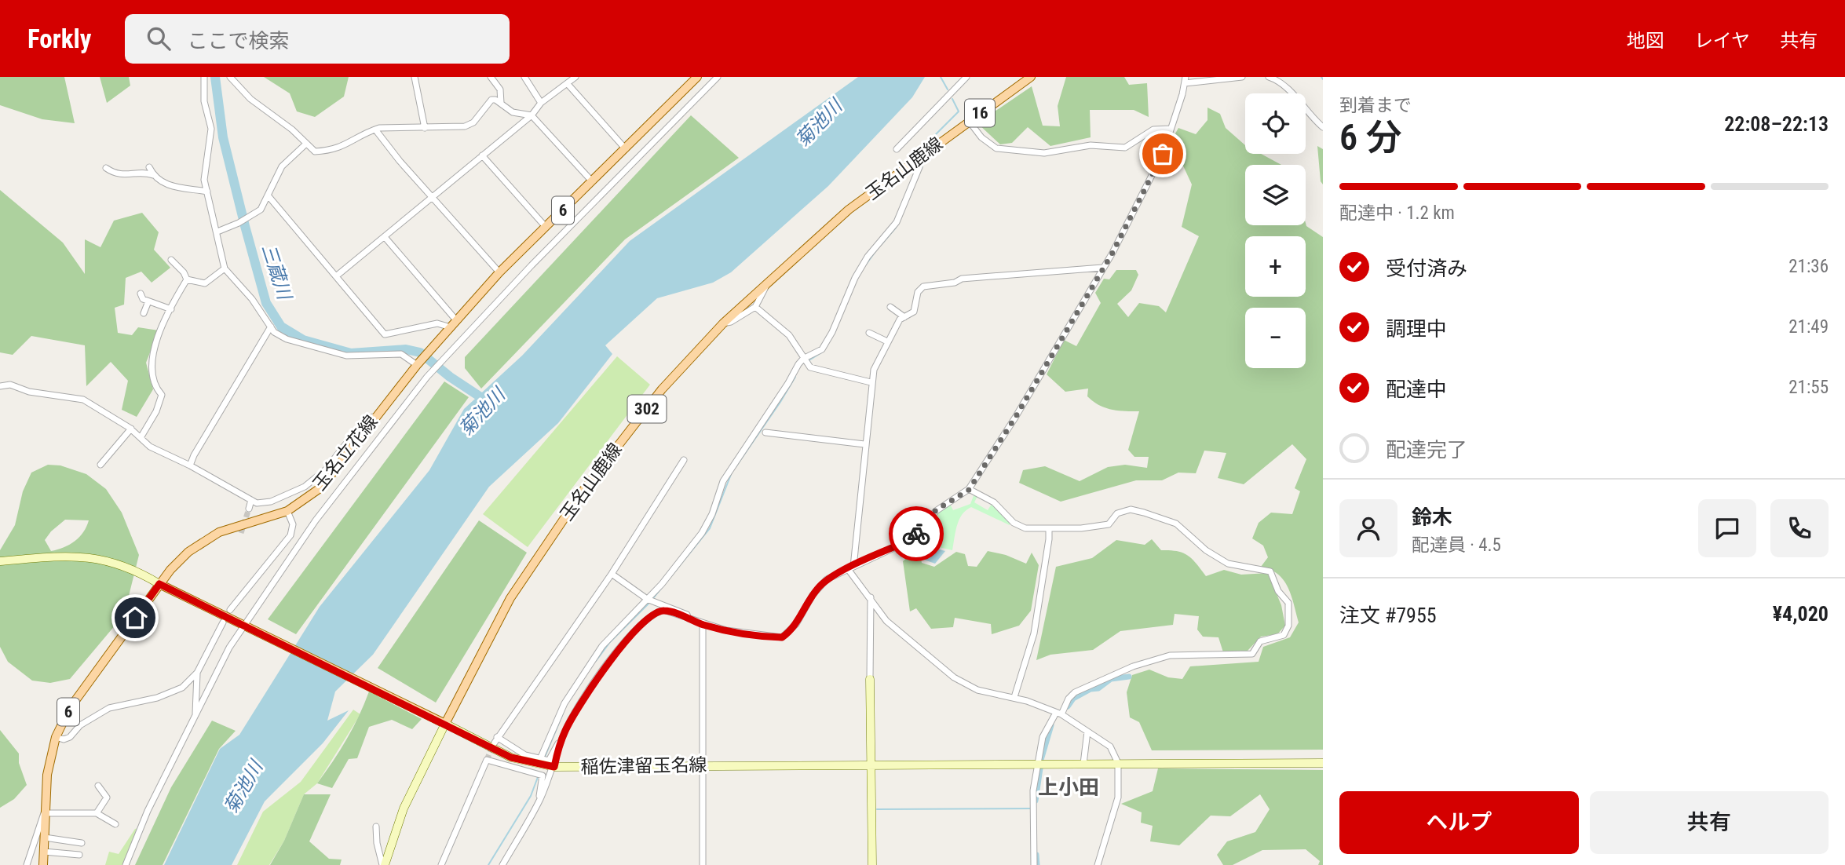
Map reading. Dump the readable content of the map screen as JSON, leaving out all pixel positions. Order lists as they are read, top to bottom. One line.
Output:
{"streets":{"main road":["16","玉名山鹿線","6","302","玉名立花線"],"street":["稲佐津留玉名線"]},"crossings":[["玉名山鹿線","302"],["玉名山鹿線","稲佐津留玉名線"],["6","玉名立花線"],["302","稲佐津留玉名線"]],"districts":["上小田"],"water":["菊池川","三蔵川"],"page":{"header":"Forkly","search":"ここで検索","nav":["地図","レイヤ","共有"],"heading":["6 分","到着まで","22:08–22:13"],"panel":["鈴木","配達員 · 4.5","注文 #7955","¥4,020"],"map_buttons":["+","−"],"bar":"配達中 · 1.2 km","list":[["受付済み","21:36"],["調理中","21:49"],["配達中","21:55"],"配達完了"],"buttons":["ヘルプ","共有"]}}
